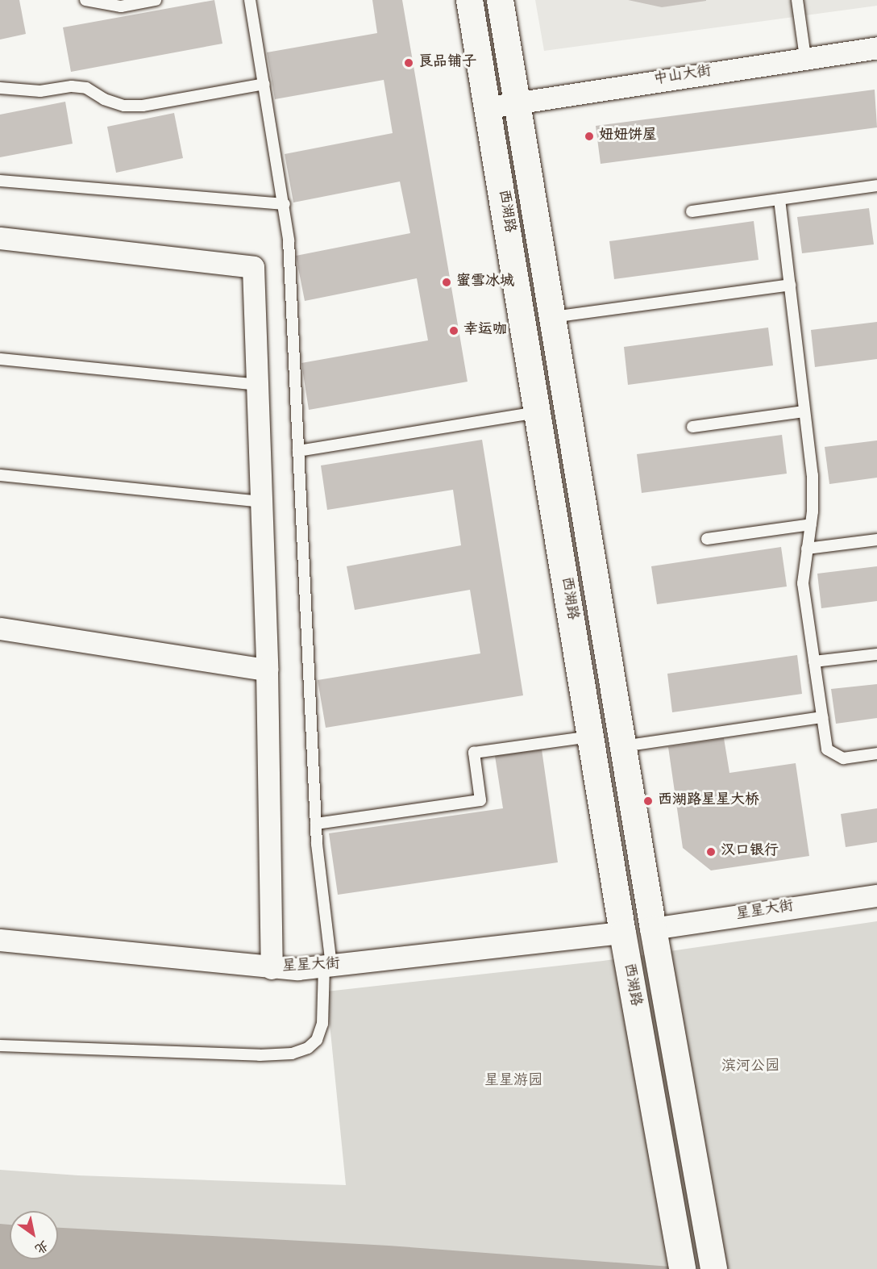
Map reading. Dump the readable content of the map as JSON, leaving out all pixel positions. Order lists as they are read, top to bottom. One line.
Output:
{"streets":{"main road":["西湖路"],"street":["中山大街","星星大街"]},"crossings":[["中山大街","西湖路"],["西湖路","星星大街"]],"parks":["滨河公园","星星游园"],"places":["良品铺子","妞妞饼屋","蜜雪冰城","幸运咖","西湖路星星大桥","汉口银行"],"north":"bottom right"}
